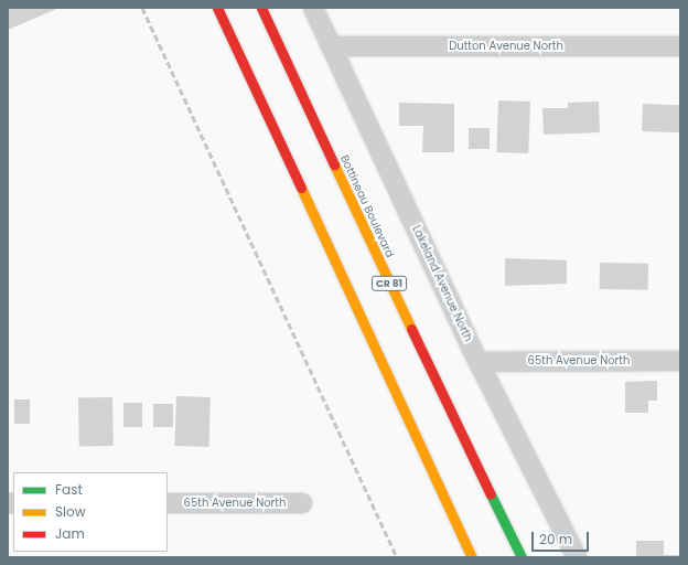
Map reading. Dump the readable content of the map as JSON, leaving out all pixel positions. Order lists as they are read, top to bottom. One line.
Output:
{"streets":{"highway":["Bottineau Boulevard","CR 81"],"street":["Dutton Avenue North","Lakeland Avenue North","65th Avenue North"]},"crossings":[["Dutton Avenue North","Lakeland Avenue North"],["Lakeland Avenue North","65th Avenue North"]],"legend":["Fast","Slow","Jam"],"scale_bar":"20 m"}
